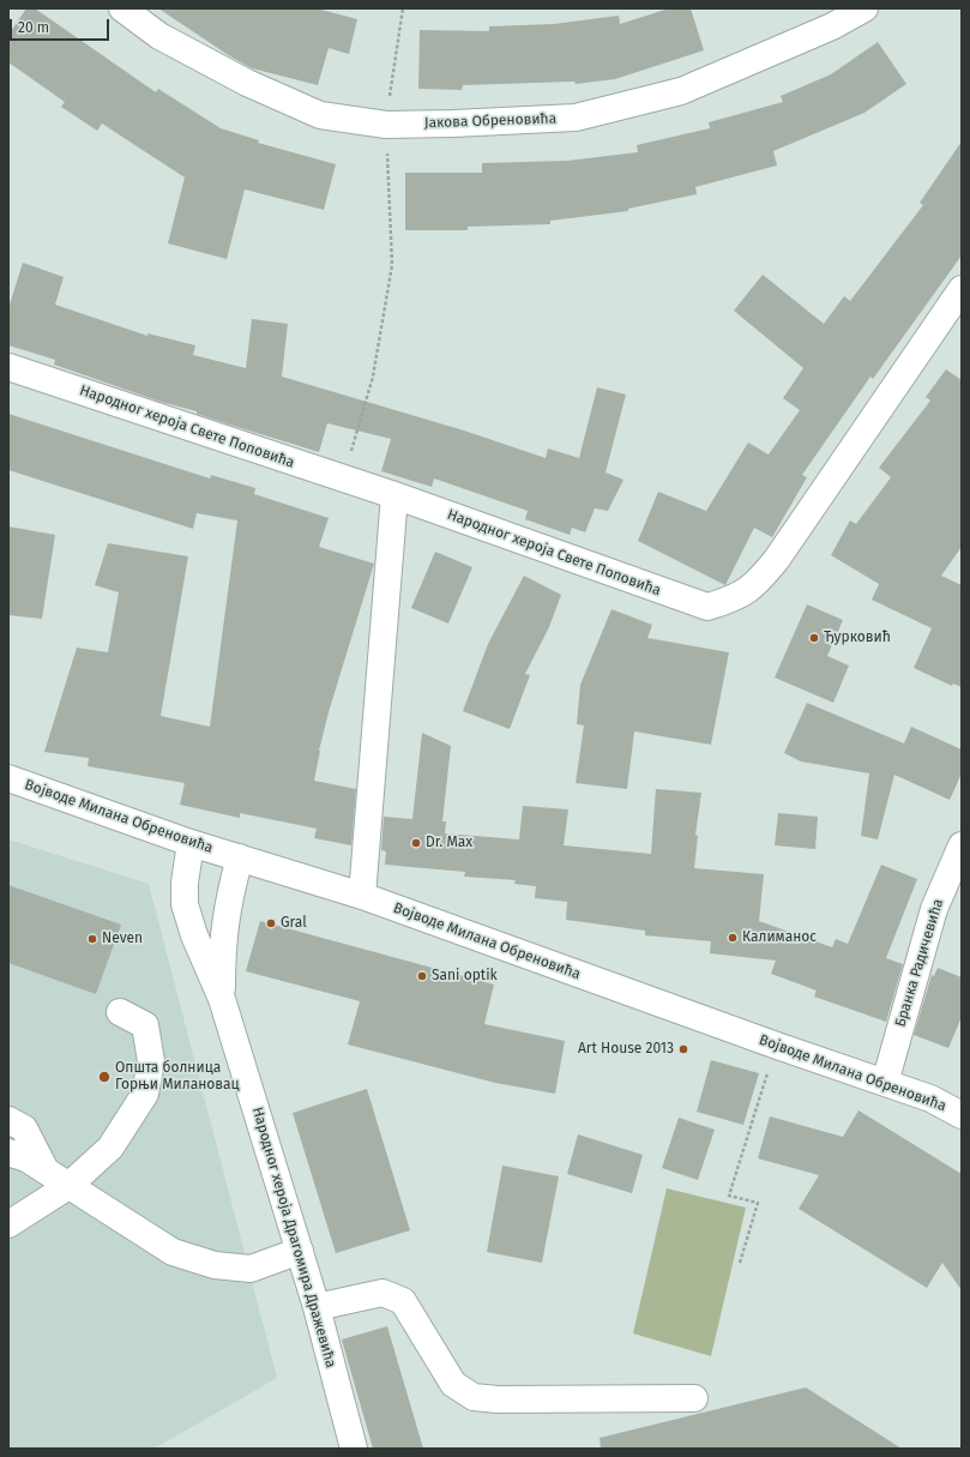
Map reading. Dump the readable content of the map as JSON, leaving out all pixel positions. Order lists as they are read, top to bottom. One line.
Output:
{"streets":{"street":["Јакова Обреновића","Народног хероја Свете Поповића","Војводе Милана Обреновића","Бранка Радичевића","Народног хероја Драгомира Дражевића"]},"crossings":[["Војводе Милана Обреновића","Бранка Радичевића"],["Војводе Милана Обреновића","Народног хероја Драгомира Дражевића"]],"places":["Ђурковић","Dr. Max","Gral","Калиманос","Neven","Sani optik","Art House 2013","Општа болница Горњи Милановац"],"scale_bar":"20 m"}
